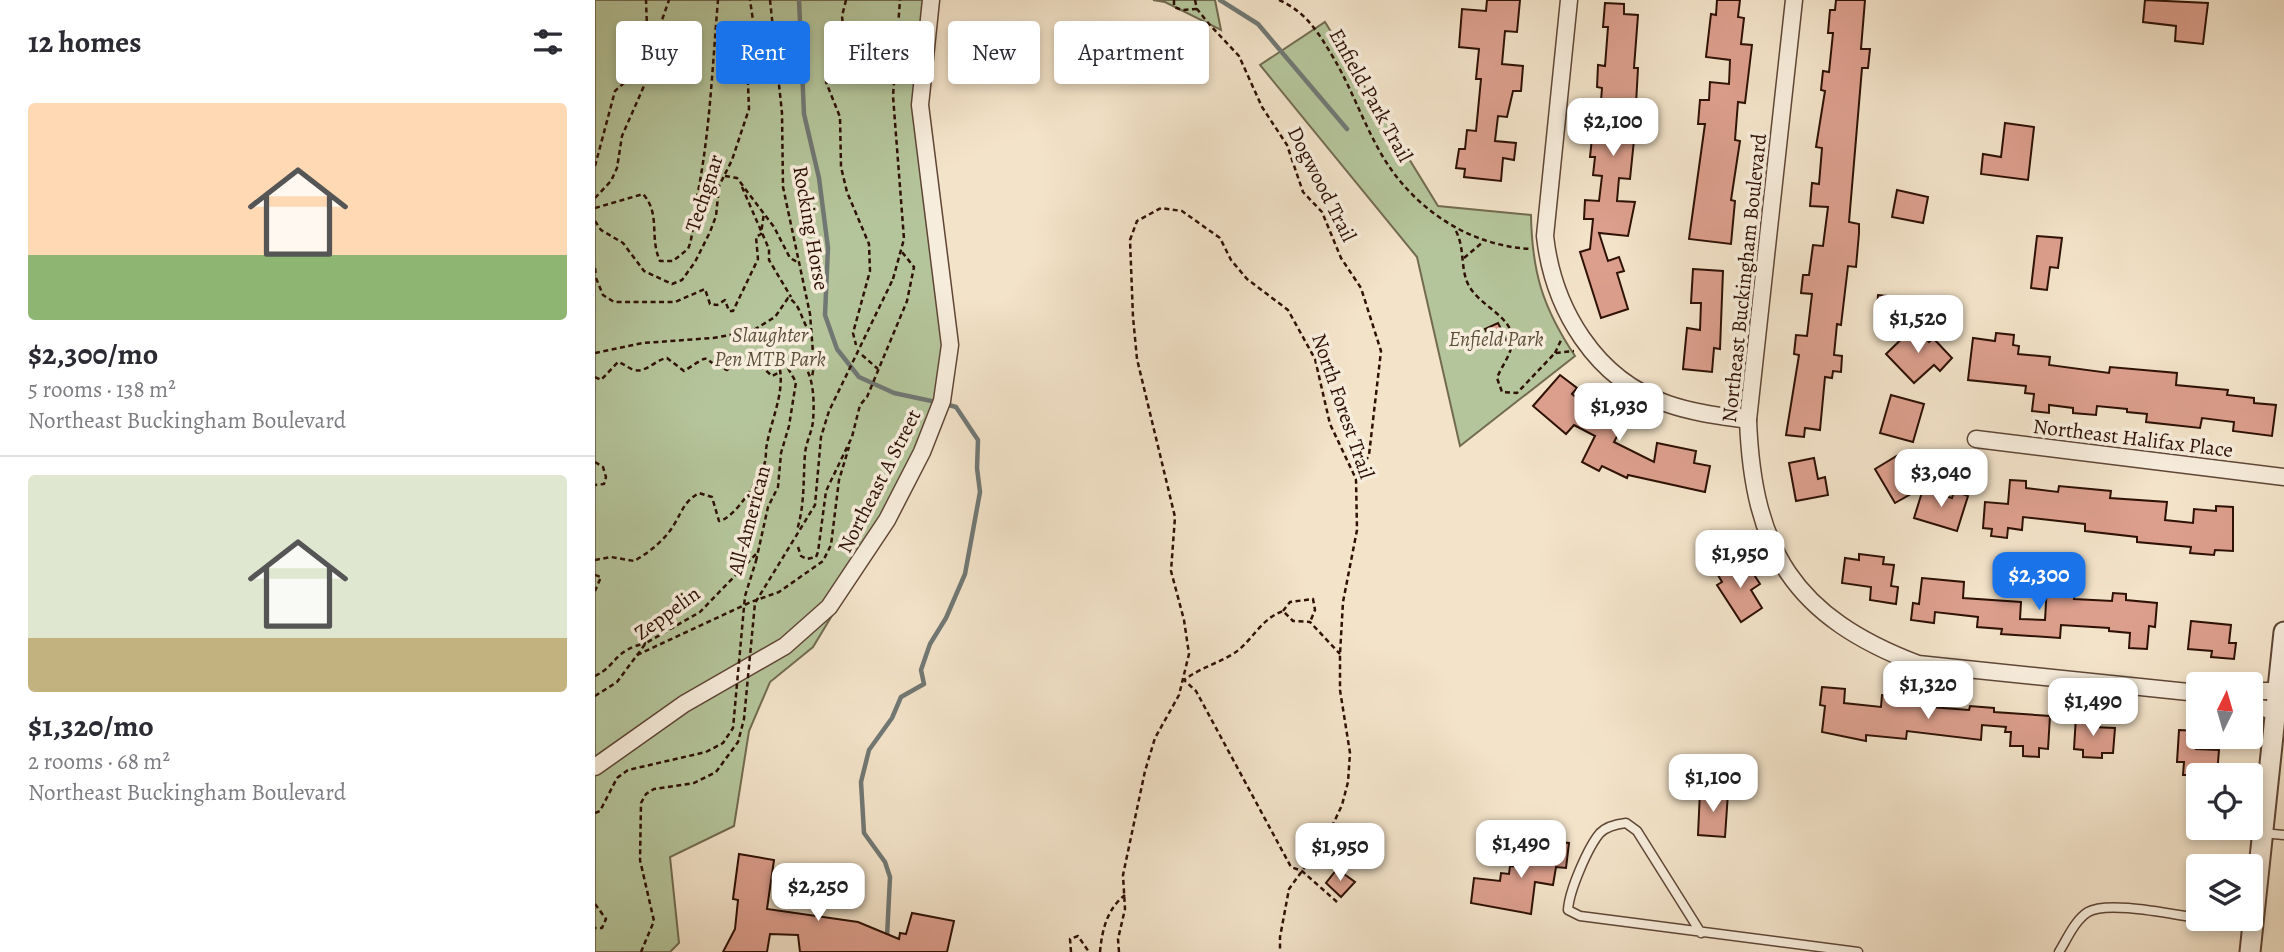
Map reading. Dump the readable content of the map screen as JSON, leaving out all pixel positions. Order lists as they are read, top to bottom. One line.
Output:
{"streets":{"street":["Northeast Buckingham Boulevard","Northeast Halifax Place","Northeast A Street"],"path":["Enfield Park Trail","Dogwood Trail","Techgnar","Rocking Horse","North Forest Trail","All-American","Zeppelin"]},"crossings":[["Dogwood Trail","North Forest Trail"],["Rocking Horse","All-American"],["All-American","Zeppelin"]],"parks":["Slaughter Pen MTB Park","Enfield Park"],"north":"top","page":{"heading":"12 homes","chip":["Buy","Rent","Filters","New","Apartment"],"list":[{"name":"$2,300/mo","note":"5 rooms · 138 m² · Northeast Buckingham Boulevard"},{"name":"$1,320/mo","note":"2 rooms · 68 m² · Northeast Buckingham Boulevard"}],"price":["$2,100","$1,520","$1,930","$3,040","$1,950","$2,300","$1,320","$1,490","$1,100","$1,490","$1,950","$2,250"]}}
